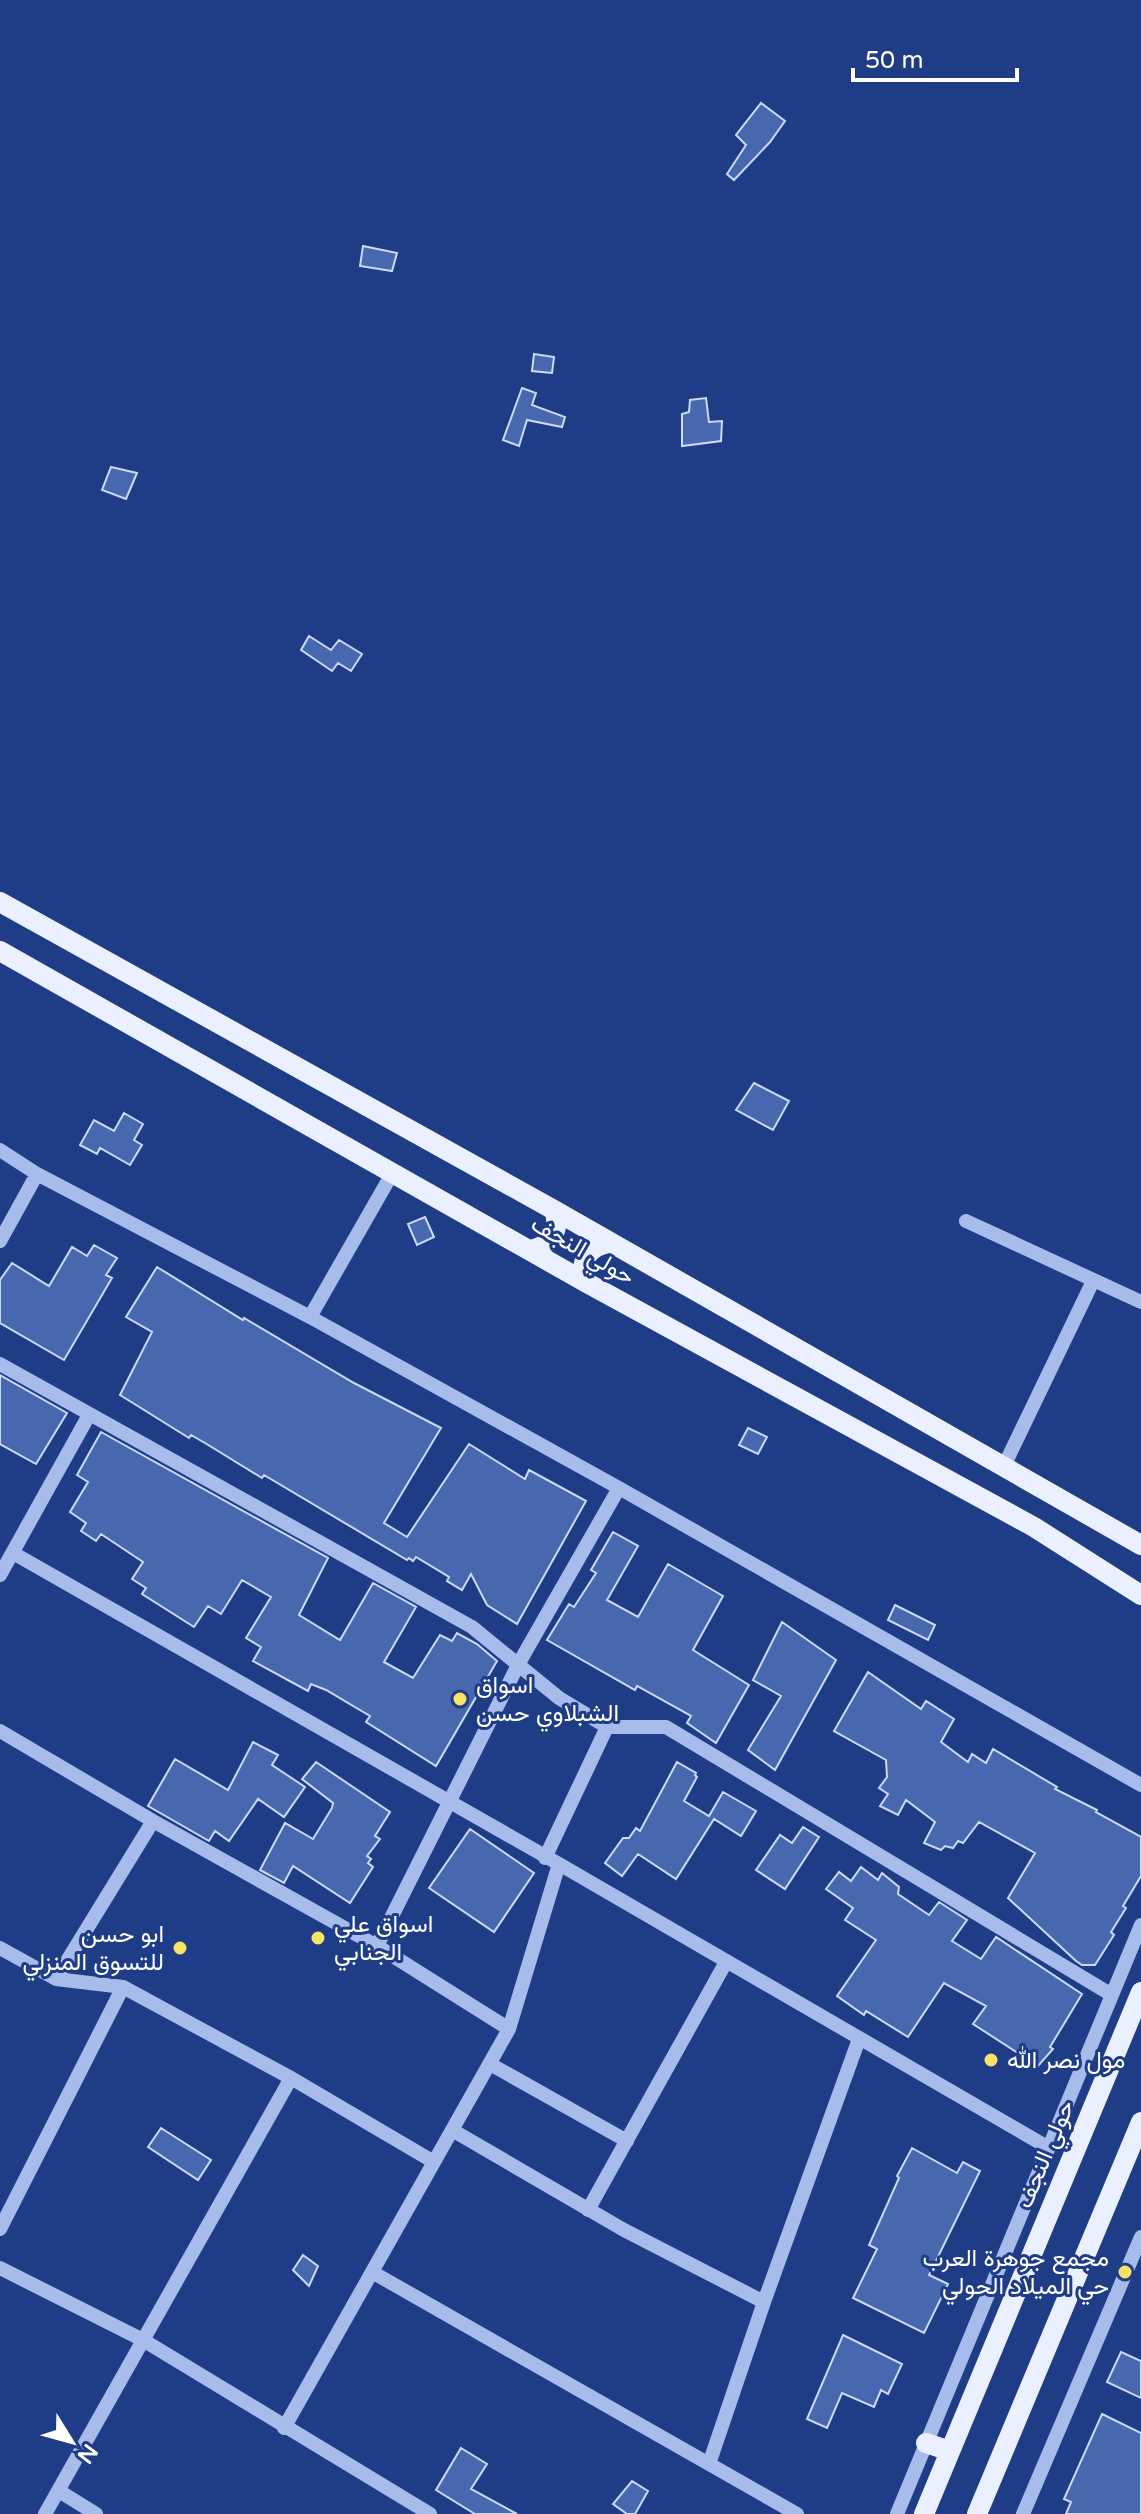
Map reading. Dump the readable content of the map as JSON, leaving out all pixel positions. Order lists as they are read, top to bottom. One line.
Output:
{"streets":{"main road":["حولي النجف"]},"places":["اسواق الشبلاوي حسن","اسواق علي الجنابي","ابو حسن للتسوق المنزلي","مول نصر الله","مجمع جوهرة العرب حي الميلاد الحولي"],"scale_bar":"50 m","north":"bottom right"}
